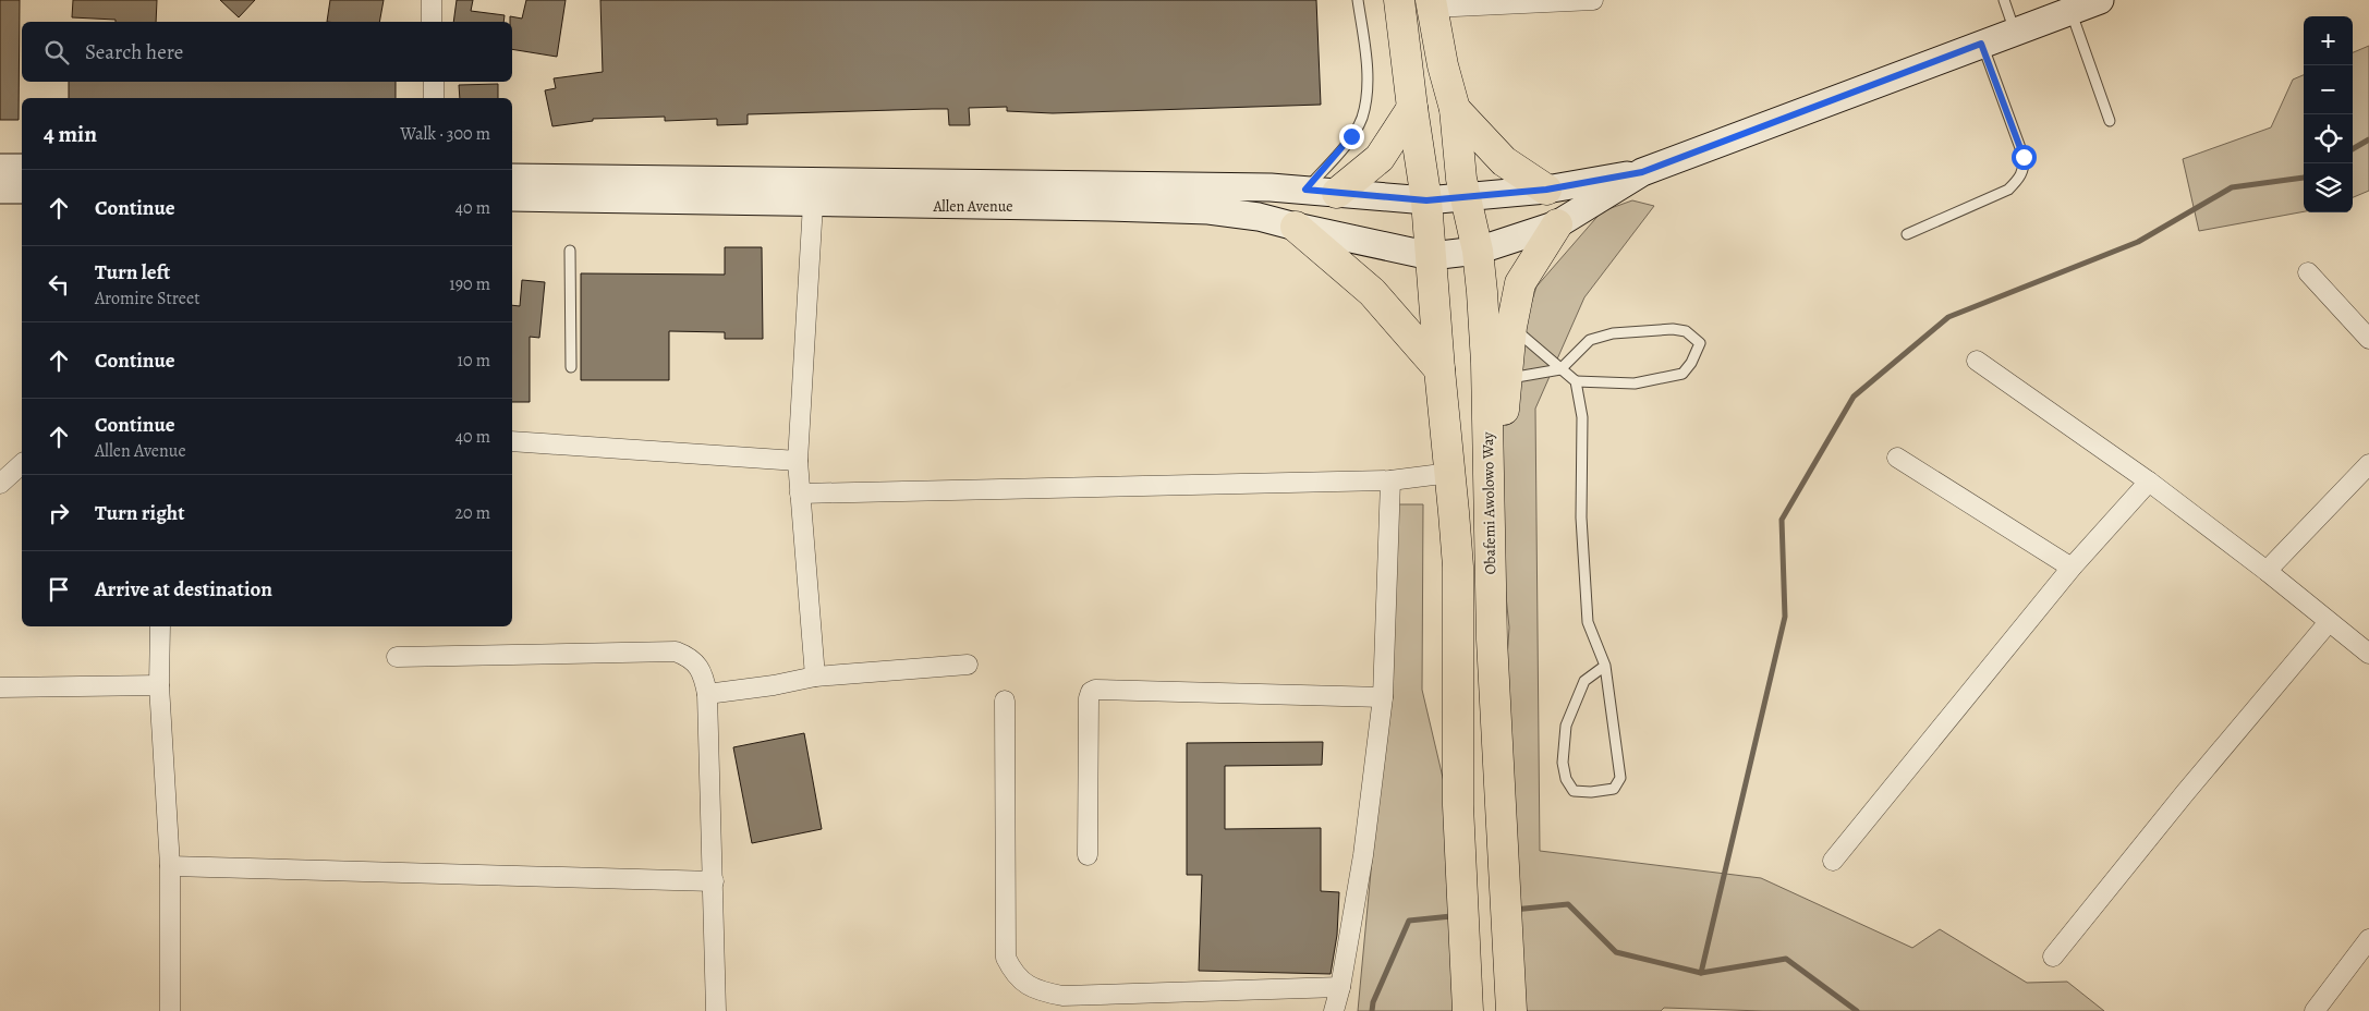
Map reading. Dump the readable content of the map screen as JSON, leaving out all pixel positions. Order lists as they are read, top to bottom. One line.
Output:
{"streets":{"main road":["Allen Avenue","Obafemi Awolowo Way"]},"crossings":[["Allen Avenue","Obafemi Awolowo Way"]],"page":{"map_buttons":["+","−"],"search":"Search here","heading":["4 min","Walk · 300 m"],"list":[["Continue","40 m"],["Turn left","Aromire Street","190 m"],["Continue","10 m"],["Continue","Allen Avenue","40 m"],["Turn right","20 m"],"Arrive at destination"]}}
